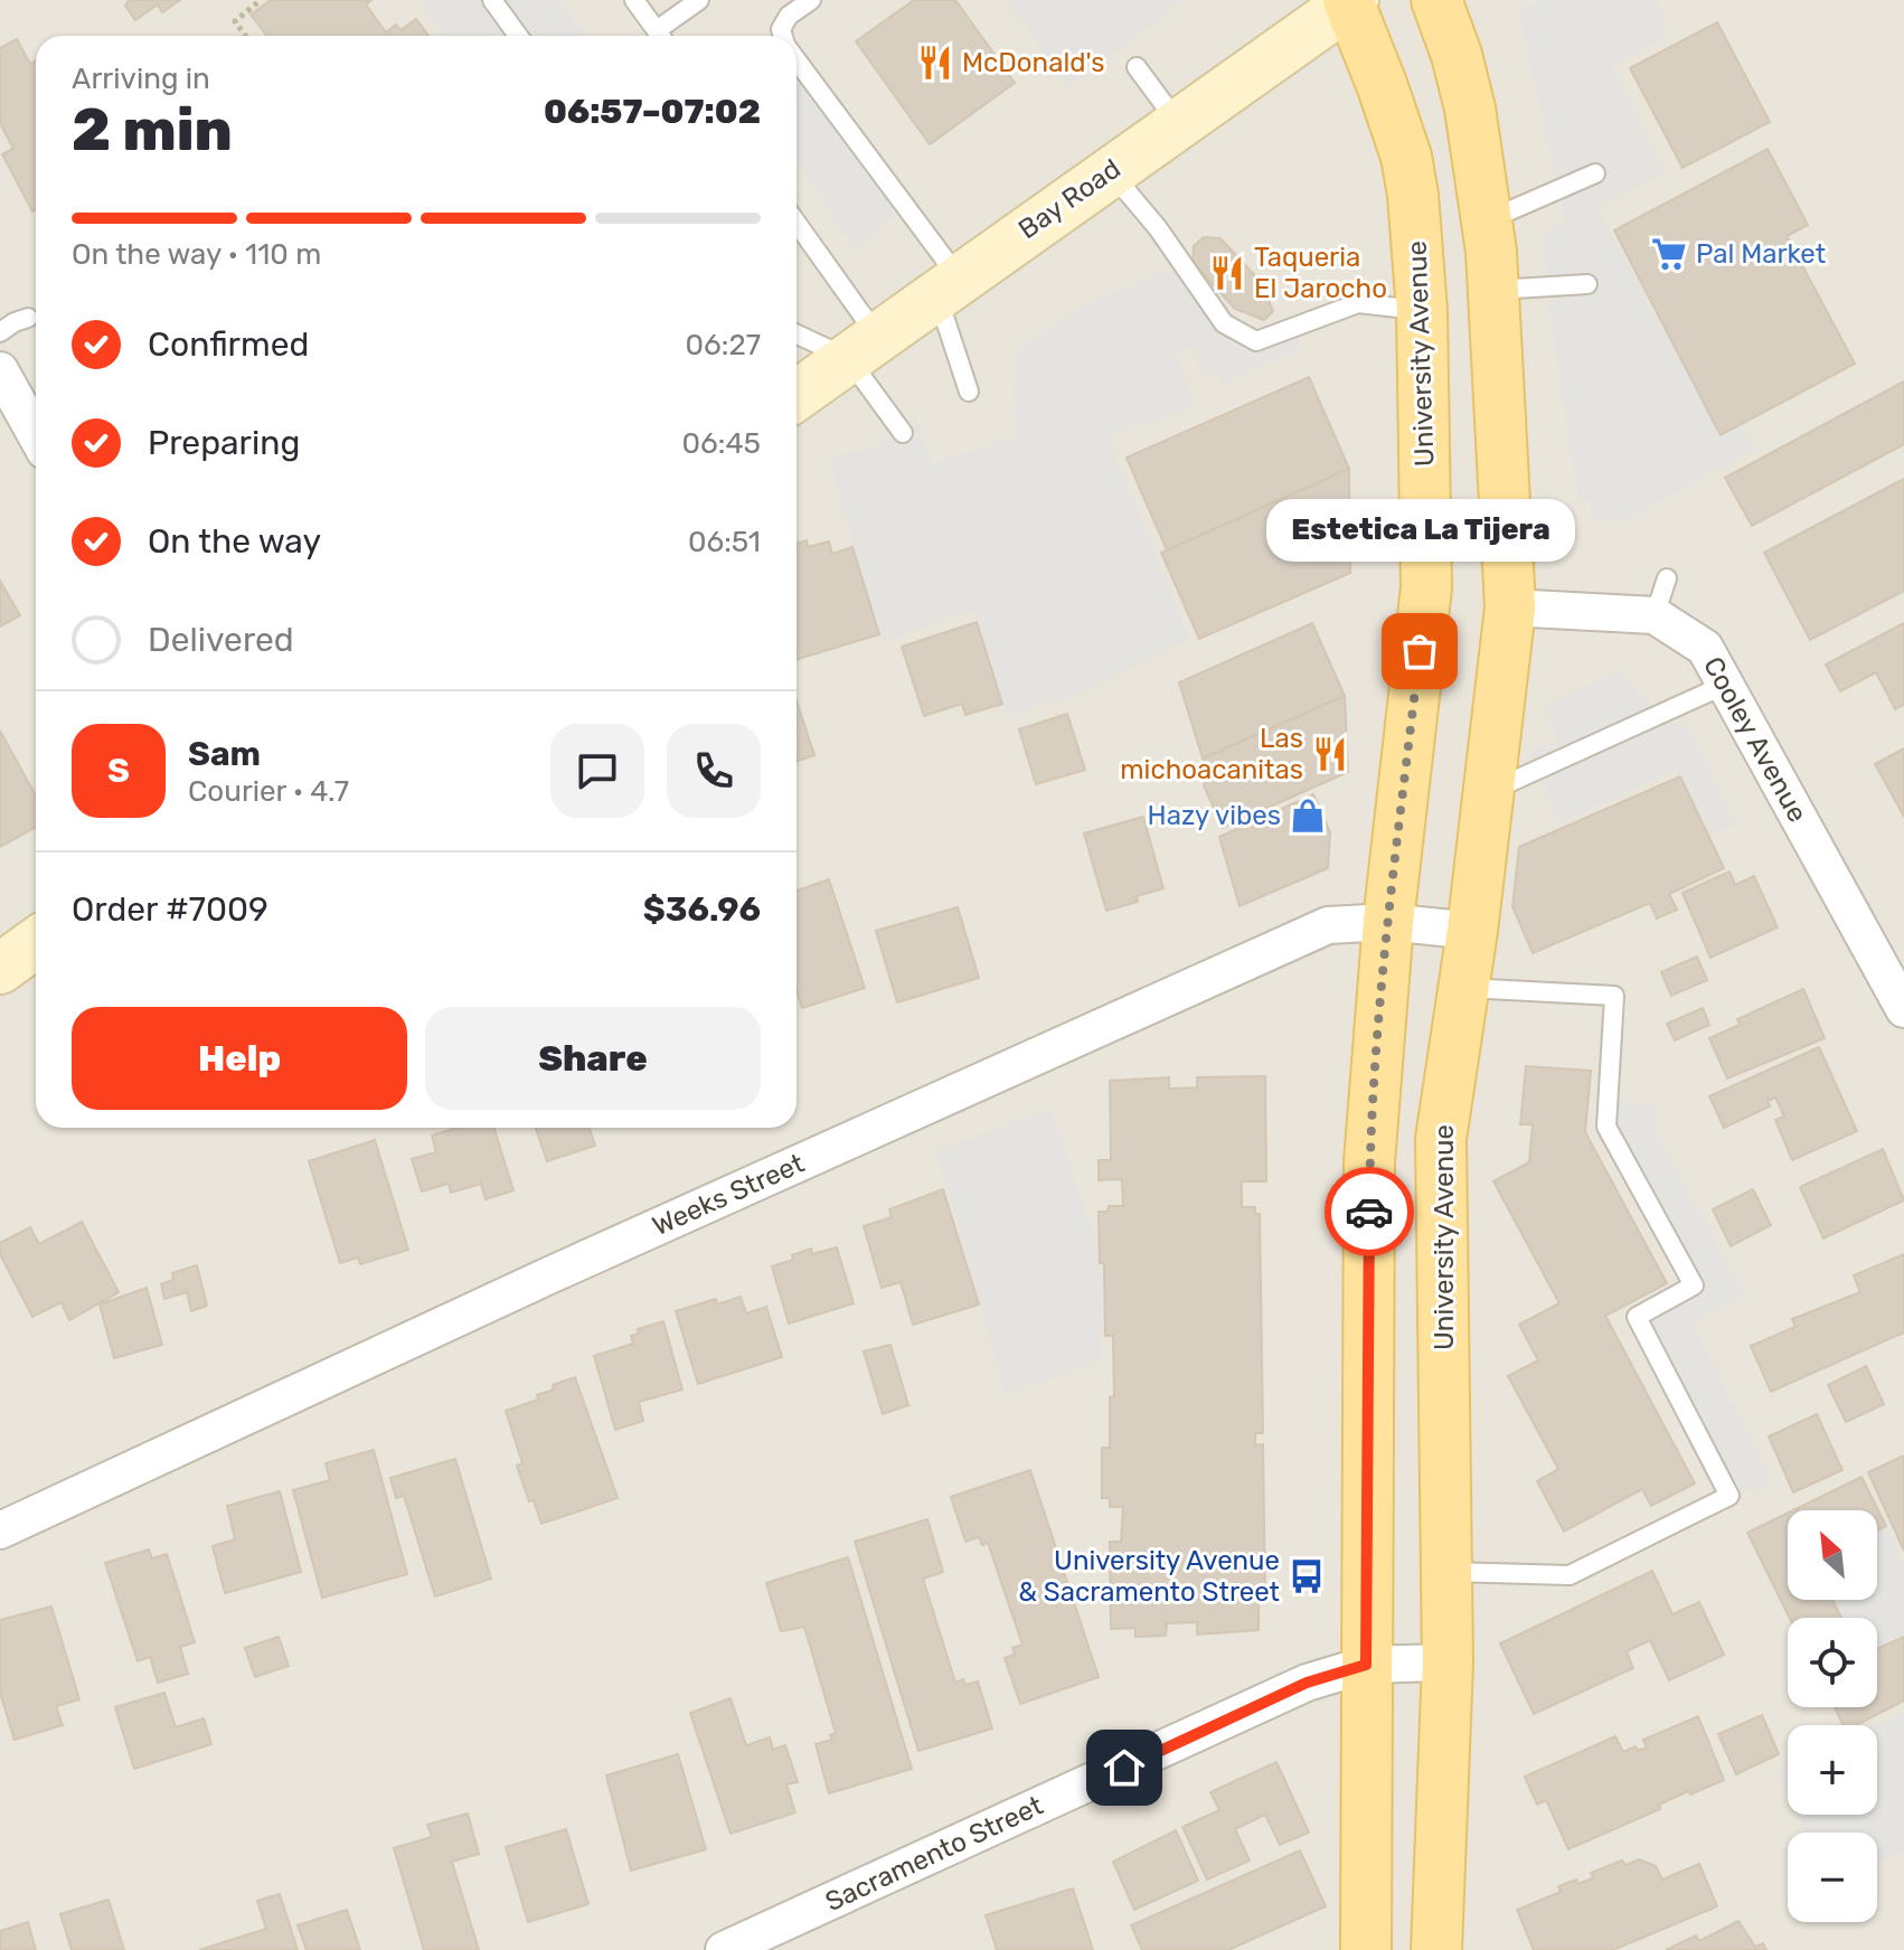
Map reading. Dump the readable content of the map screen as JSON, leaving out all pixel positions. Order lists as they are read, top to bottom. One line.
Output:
{"streets":{"main road":["Bay Road","University Avenue"],"street":["Cooley Avenue","Weeks Street","Sacramento Street"]},"crossings":[["Bay Road","University Avenue"],["University Avenue","Cooley Avenue"],["University Avenue","Weeks Street"],["University Avenue","Sacramento Street"]],"places":{"restaurant":["McDonald's","Taqueria El Jarocho","Las michoacanitas"],"supermarket":["Pal Market"],"other":["Estetica La Tijera"],"shop":["Hazy vibes"],"bus stop":["University Avenue & Sacramento Street"]},"north":"top left","page":{"heading":["2 min","Arriving in","06:57–07:02"],"panel":["Sam","Courier · 4.7","Order #7009","$36.96"],"bar":"On the way · 110 m","list":[["Confirmed","06:27"],["Preparing","06:45"],["On the way","06:51"],"Delivered"],"bubble":"Estetica La Tijera","round":"S","buttons":["Help","Share"],"map_buttons":["+","−"]}}
